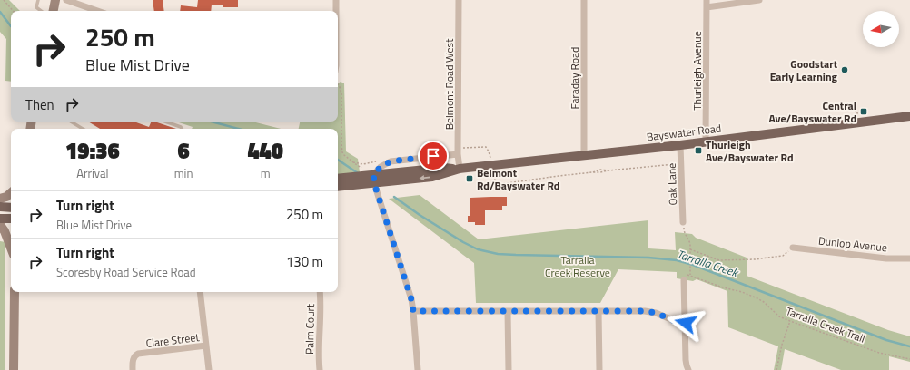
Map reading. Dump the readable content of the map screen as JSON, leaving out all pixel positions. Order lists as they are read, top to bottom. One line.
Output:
{"streets":{"main road":["Bayswater Road"],"street":["Thurleigh Avenue","Faraday Road","Belmont Road West","Oak Lane","Dunlop Avenue","Palm Court","Clare Street"],"path":["Tarralla Creek Trail"]},"crossings":[["Thurleigh Avenue","Bayswater Road"],["Faraday Road","Bayswater Road"],["Belmont Road West","Bayswater Road"],["Bayswater Road","Oak Lane"],["Oak Lane","Tarralla Creek Trail"]],"water":["Tarralla Creek"],"parks":["Tarralla Creek Reserve"],"places":{"other":["Goodstart Early Learning"],"transit":["Central Ave/Bayswater Rd","Thurleigh Ave/Bayswater Rd","Belmont Rd/Bayswater Rd"]},"north":"left","page":{"turn":["250 m","Blue Mist Drive"],"then":"Then","eta":["19:36","Arrival","6","min","440","m"],"list":[{"name":"Turn right","note":"Blue Mist Drive","value":"250 m"},{"name":"Turn right","note":"Scoresby Road Service Road","value":"130 m"}]}}
